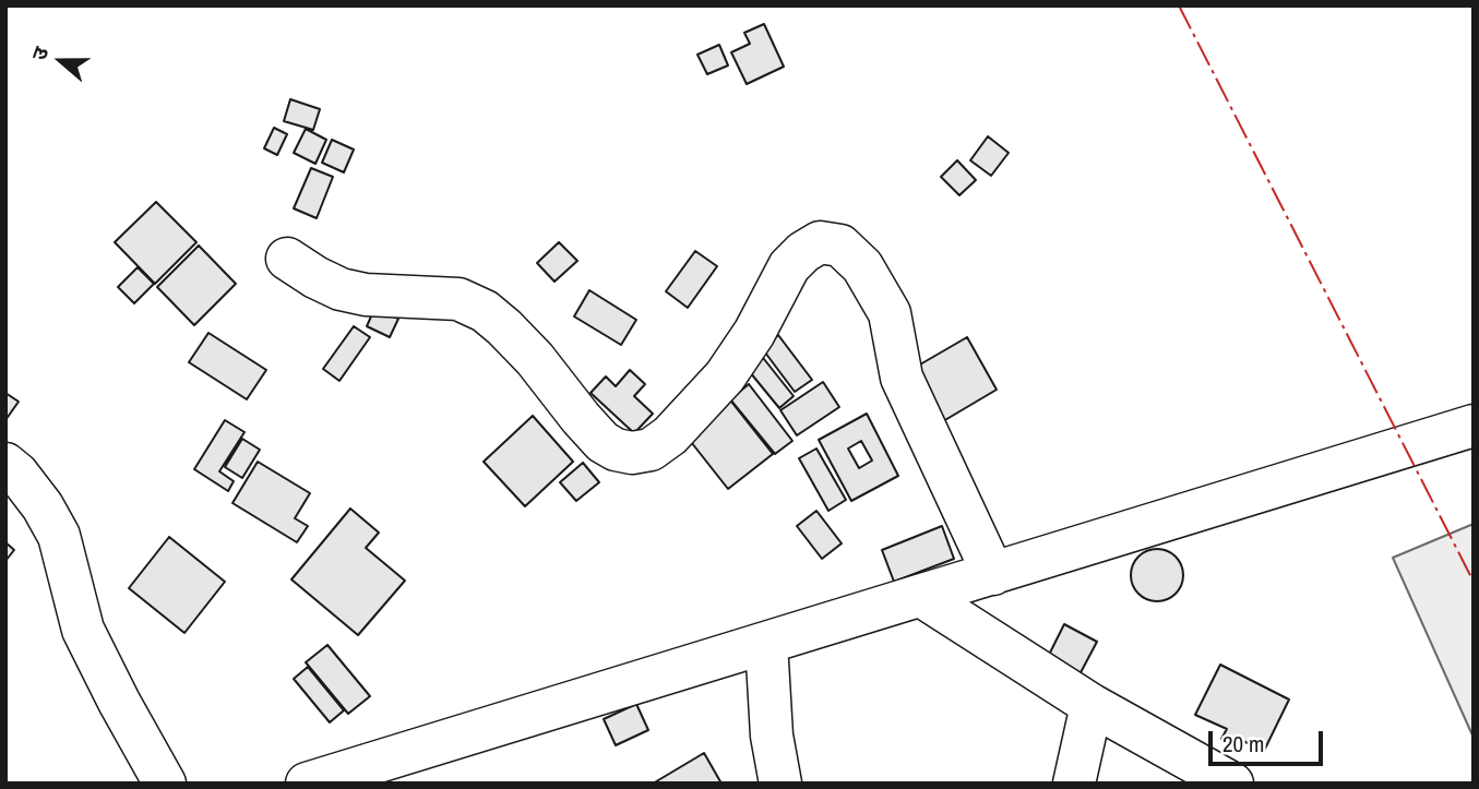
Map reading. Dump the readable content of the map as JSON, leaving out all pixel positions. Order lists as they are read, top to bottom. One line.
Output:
{"scale_bar":"20 m","north":"left"}
